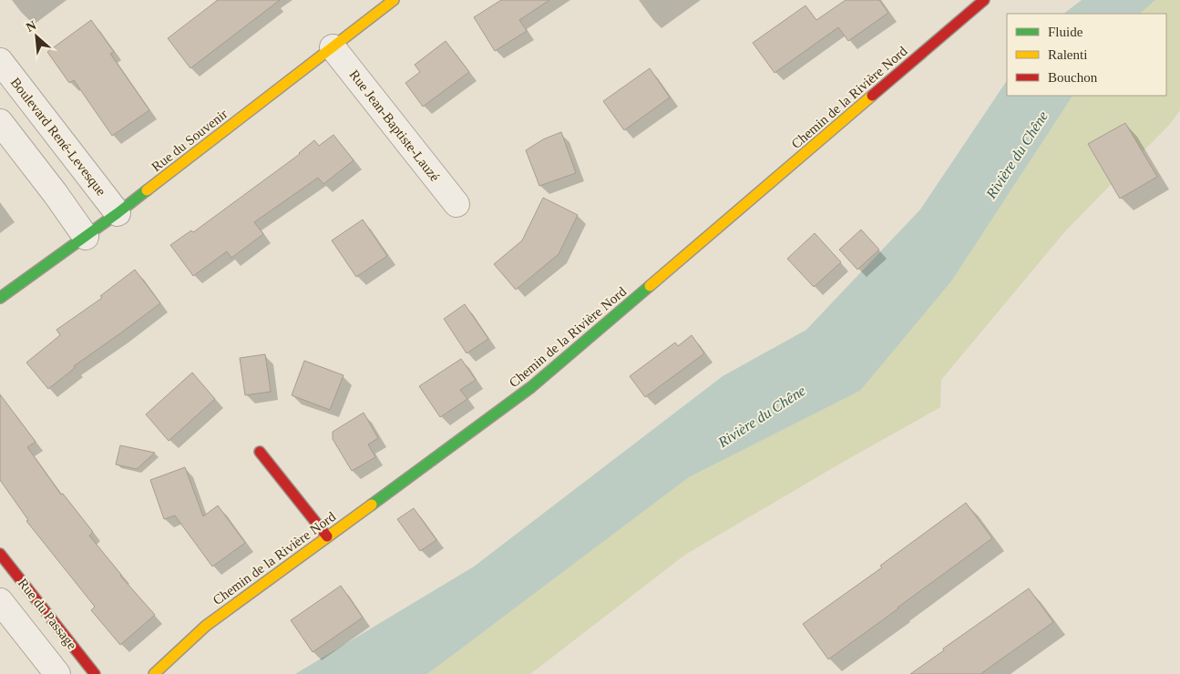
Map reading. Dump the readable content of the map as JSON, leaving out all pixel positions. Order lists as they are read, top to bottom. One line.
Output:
{"streets":{"street":["Chemin de la Rivière Nord","Rue Jean-Baptiste-Lauzé","Boulevard René-Levesque","Rue du Souvenir","Rue du Passage"]},"crossings":[["Rue Jean-Baptiste-Lauzé","Rue du Souvenir"],["Boulevard René-Levesque","Rue du Souvenir"]],"water":["Rivière du Chêne"],"legend":["Fluide","Ralenti","Bouchon"],"north":"top left"}
